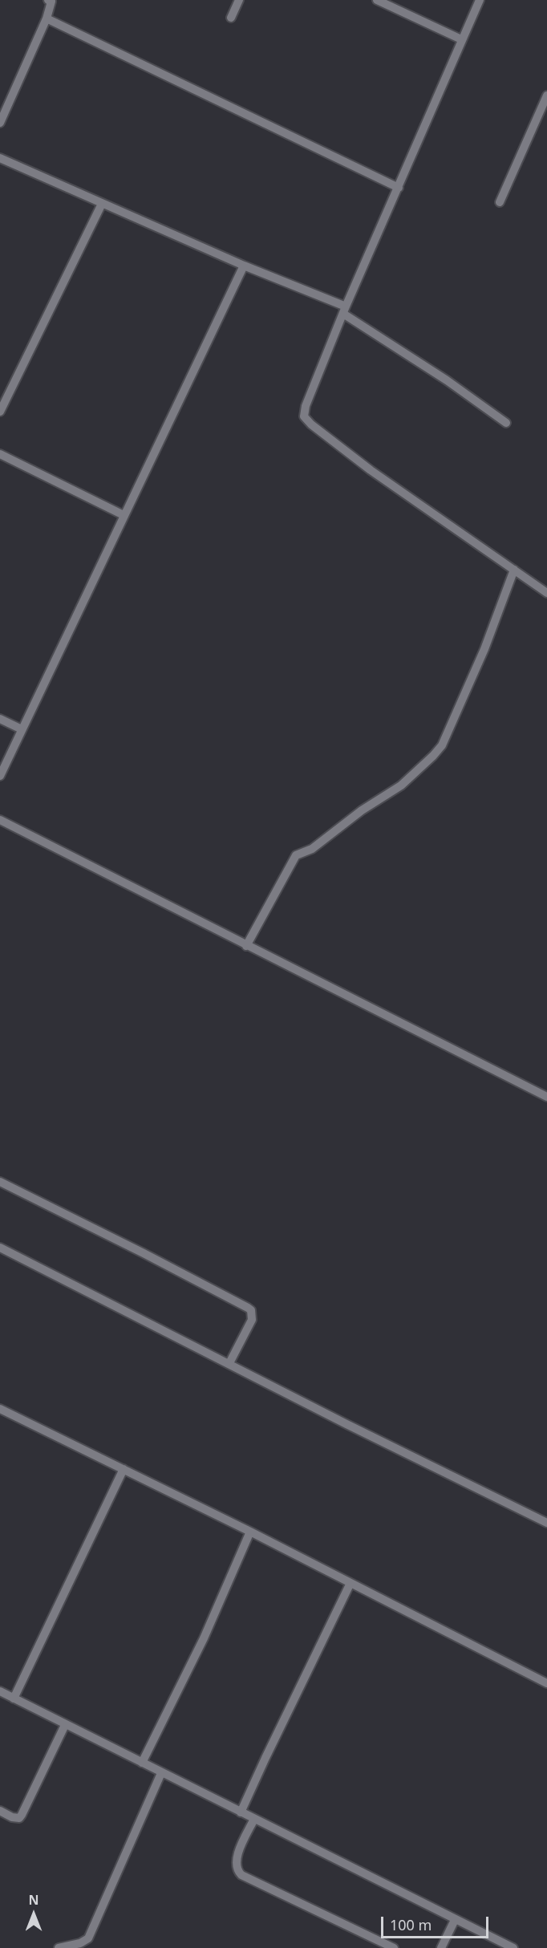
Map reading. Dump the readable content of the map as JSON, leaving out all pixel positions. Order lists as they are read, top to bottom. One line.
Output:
{"scale_bar":"100 m","north":"top"}
